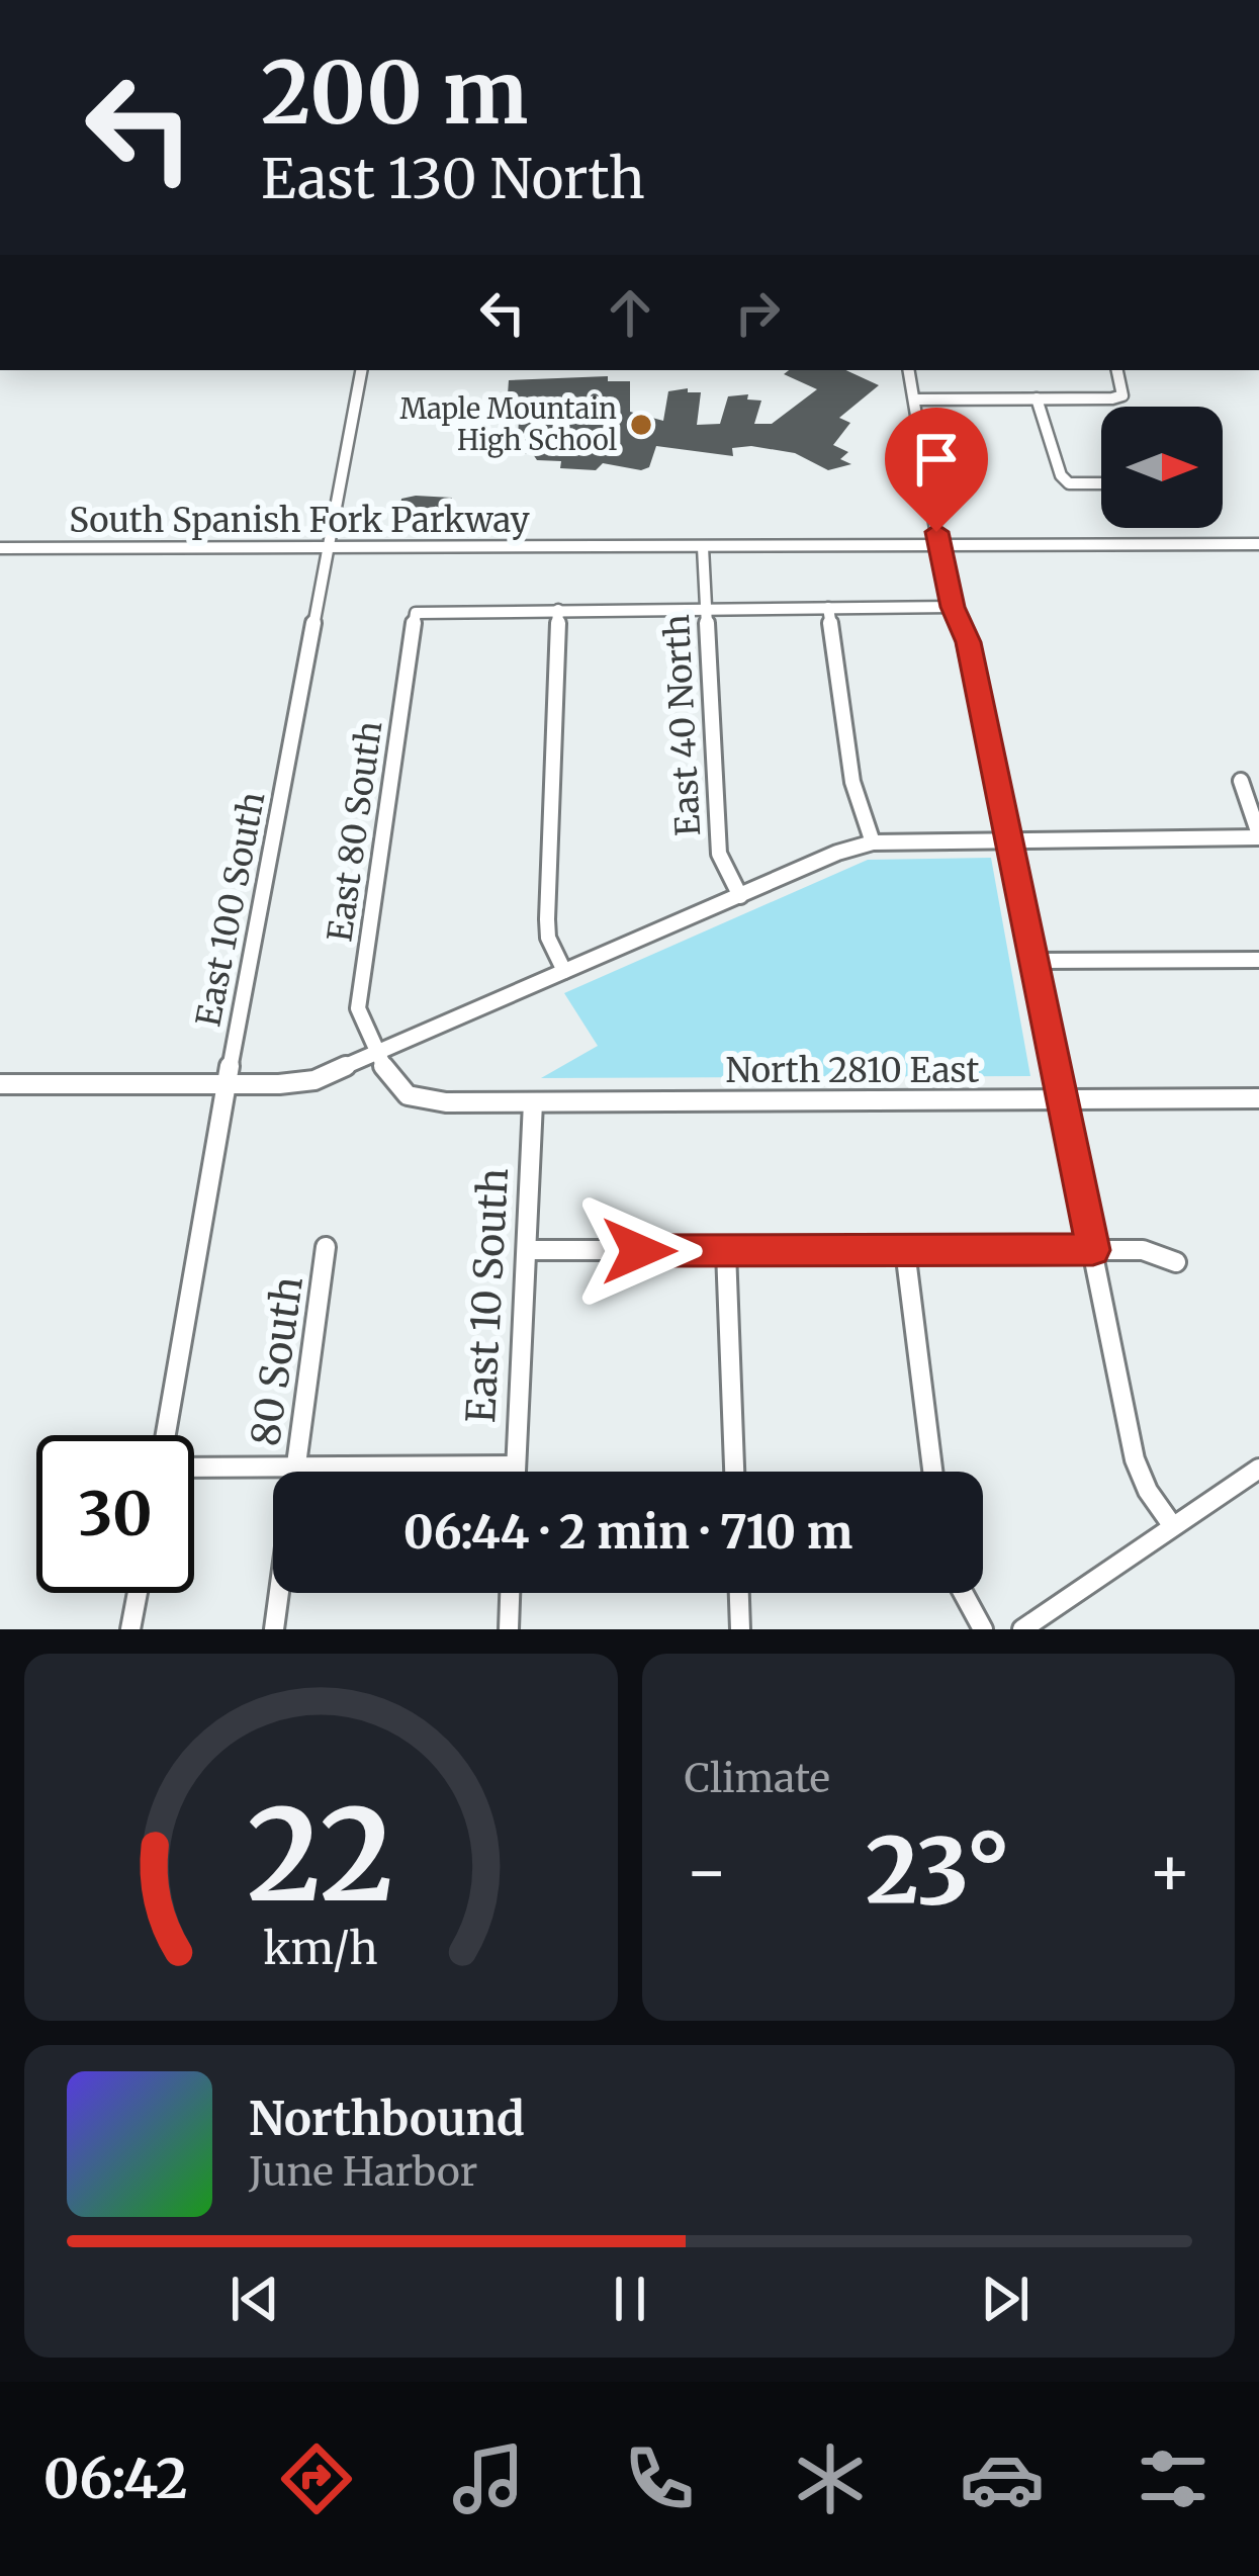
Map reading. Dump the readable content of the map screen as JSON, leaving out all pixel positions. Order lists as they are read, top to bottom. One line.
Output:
{"streets":{"street":["South Spanish Fork Parkway","East 40 North","East 80 South","East 100 South","North 2810 East","East 10 South","80 South"]},"crossings":[["South Spanish Fork Parkway","East 40 North"],["South Spanish Fork Parkway","East 100 South"],["East 80 South","North 2810 East"],["North 2810 East","East 10 South"]],"places":["Maple Mountain High School"],"north":"right","page":{"turn":["200 m","East 130 North"],"limit":"30","trip":"06:44 · 2 min · 710 m","tile":"Climate","heat":["−","23°","+"],"song":["Northbound","June Harbor"],"tabs":"06:42","gauge":["22","km/h"]}}
